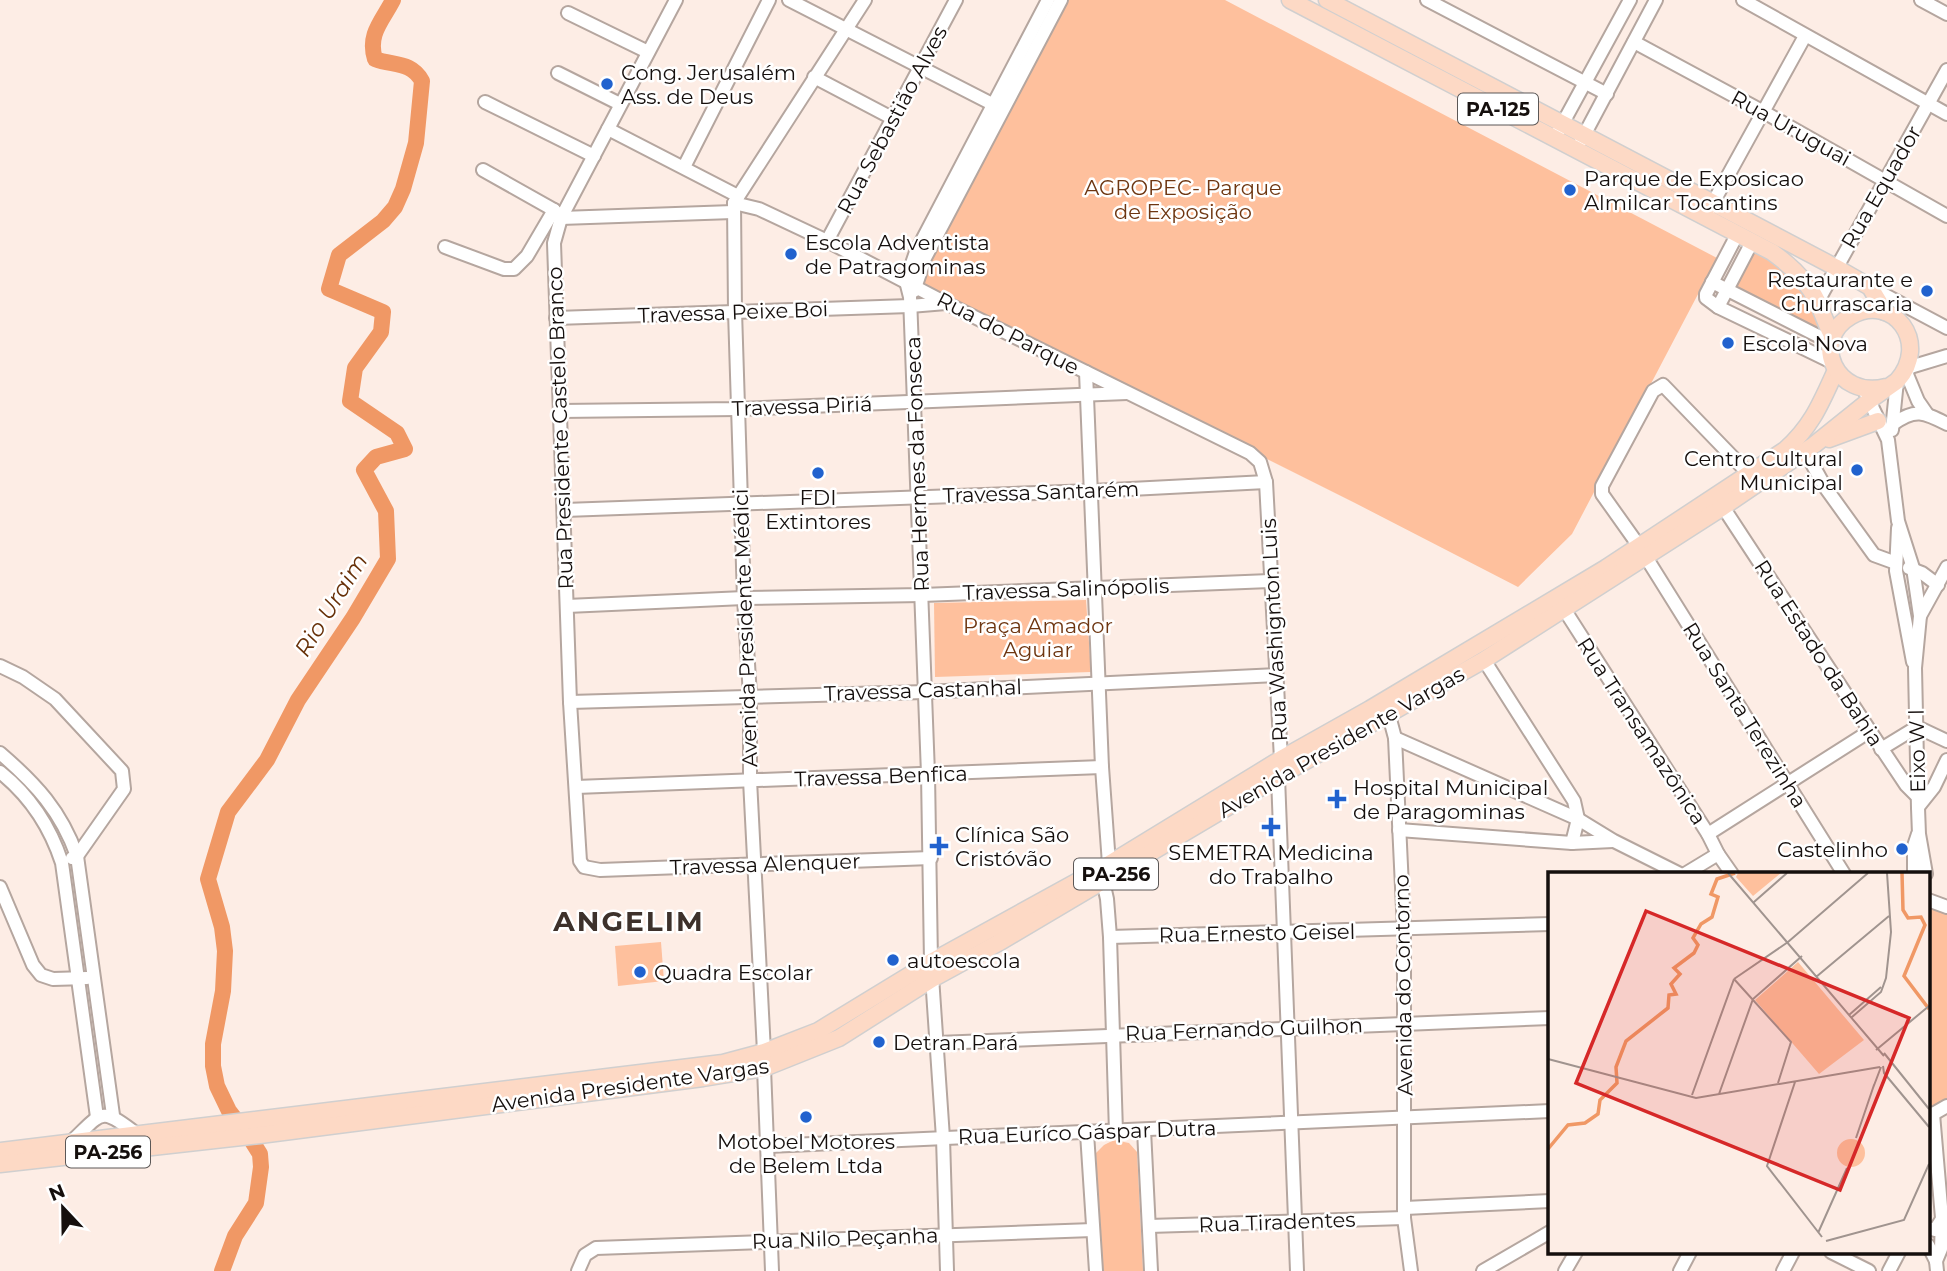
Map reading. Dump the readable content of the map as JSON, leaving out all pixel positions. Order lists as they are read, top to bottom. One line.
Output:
{"streets":{"main road":["PA-125","Avenida Presidente Vargas","PA-256"],"street":["Rua Sebastião Alves","Rua Uruguai","Rua Equador","Travessa Peixe Boi","Rua do Parque","Travessa Piriá","Rua Presidente Castelo Branco","Rua Hermes da Fonseca","Travessa Santarém","Travessa Salinópolis","Avenida Presidente Médici","Rua Washignton Luis","Rua Estado da Bahia","Travessa Castanhal","Rua Santa Terezinha","Rua Transamazônica","Eixo W l","Travessa Benfica","Travessa Alenquer","Rua Ernesto Geisel","Avenida do Contorno","Rua Fernando Guilhon","Rua Euríco Gáspar Dutra","Rua Tiradentes","Rua Nilo Peçanha"]},"crossings":[["PA-125","Rua Equador"],["PA-125","Avenida Presidente Vargas"],["Rua Sebastião Alves","Rua do Parque"],["Rua Uruguai","Rua Equador"],["Travessa Peixe Boi","Rua do Parque"],["Travessa Peixe Boi","Rua Presidente Castelo Branco"],["Travessa Peixe Boi","Rua Hermes da Fonseca"],["Travessa Peixe Boi","Avenida Presidente Médici"],["Rua do Parque","Travessa Piriá"],["Rua do Parque","Rua Hermes da Fonseca"],["Rua do Parque","Travessa Santarém"],["Rua do Parque","Avenida Presidente Médici"],["Rua do Parque","Rua Washignton Luis"],["Travessa Piriá","Rua Presidente Castelo Branco"],["Travessa Piriá","Rua Hermes da Fonseca"],["Travessa Piriá","Avenida Presidente Médici"],["Rua Presidente Castelo Branco","Travessa Santarém"],["Rua Presidente Castelo Branco","Travessa Salinópolis"],["Rua Presidente Castelo Branco","Travessa Castanhal"],["Rua Presidente Castelo Branco","Travessa Benfica"],["Rua Presidente Castelo Branco","Travessa Alenquer"],["Rua Hermes da Fonseca","Travessa Santarém"],["Rua Hermes da Fonseca","Travessa Salinópolis"],["Rua Hermes da Fonseca","Travessa Castanhal"],["Rua Hermes da Fonseca","Avenida Presidente Vargas"],["Rua Hermes da Fonseca","Travessa Benfica"],["Rua Hermes da Fonseca","Travessa Alenquer"],["Rua Hermes da Fonseca","Rua Fernando Guilhon"],["Rua Hermes da Fonseca","Rua Euríco Gáspar Dutra"],["Rua Hermes da Fonseca","Rua Nilo Peçanha"],["Travessa Santarém","Avenida Presidente Médici"],["Travessa Santarém","Rua Washignton Luis"],["Travessa Salinópolis","Avenida Presidente Médici"],["Travessa Salinópolis","Rua Washignton Luis"],["Avenida Presidente Médici","Travessa Castanhal"],["Avenida Presidente Médici","Avenida Presidente Vargas"],["Avenida Presidente Médici","Travessa Benfica"],["Avenida Presidente Médici","Travessa Alenquer"],["Avenida Presidente Médici","Rua Euríco Gáspar Dutra"],["Avenida Presidente Médici","Rua Nilo Peçanha"],["Rua Washignton Luis","Travessa Castanhal"],["Rua Washignton Luis","Avenida Presidente Vargas"],["Rua Washignton Luis","Rua Ernesto Geisel"],["Rua Washignton Luis","Rua Fernando Guilhon"],["Rua Washignton Luis","Rua Euríco Gáspar Dutra"],["Rua Washignton Luis","Rua Tiradentes"],["Rua Estado da Bahia","Avenida Presidente Vargas"],["Rua Estado da Bahia","Eixo W l"],["Rua Santa Terezinha","Avenida Presidente Vargas"],["Rua Transamazônica","Avenida Presidente Vargas"],["Avenida Presidente Vargas","PA-256"],["Avenida Presidente Vargas","Avenida do Contorno"],["Rua Ernesto Geisel","Avenida do Contorno"],["Avenida do Contorno","Rua Fernando Guilhon"],["Avenida do Contorno","Rua Euríco Gáspar Dutra"],["Avenida do Contorno","Rua Tiradentes"]],"districts":["ANGELIM"],"water":["Rio Uraim"],"parks":["AGROPEC- Parque de Exposição","Praça Amador Aguiar"],"places":{"other":["Cong. Jerusalém Ass. de Deus","Parque de Exposicao Almilcar Tocantins","Escola Adventista de Patragominas","Restaurante e Churrascaria","Escola Nova","Centro Cultural Municipal","FDI Extintores","Castelinho","autoescola","Quadra Escolar","Detran Pará","Motobel Motores de Belem Ltda"],"health":["Hospital Municipal de Paragominas","SEMETRA Medicina do Trabalho","Clínica São Cristóvão"]},"north":"top"}
